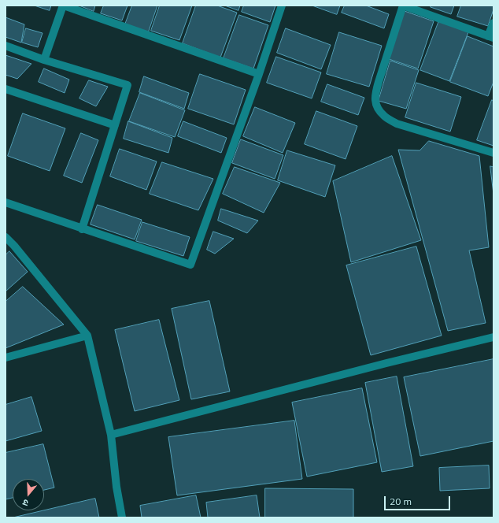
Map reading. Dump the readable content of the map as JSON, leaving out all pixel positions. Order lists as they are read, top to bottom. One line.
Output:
{"scale_bar":"20 m","north":"bottom"}
